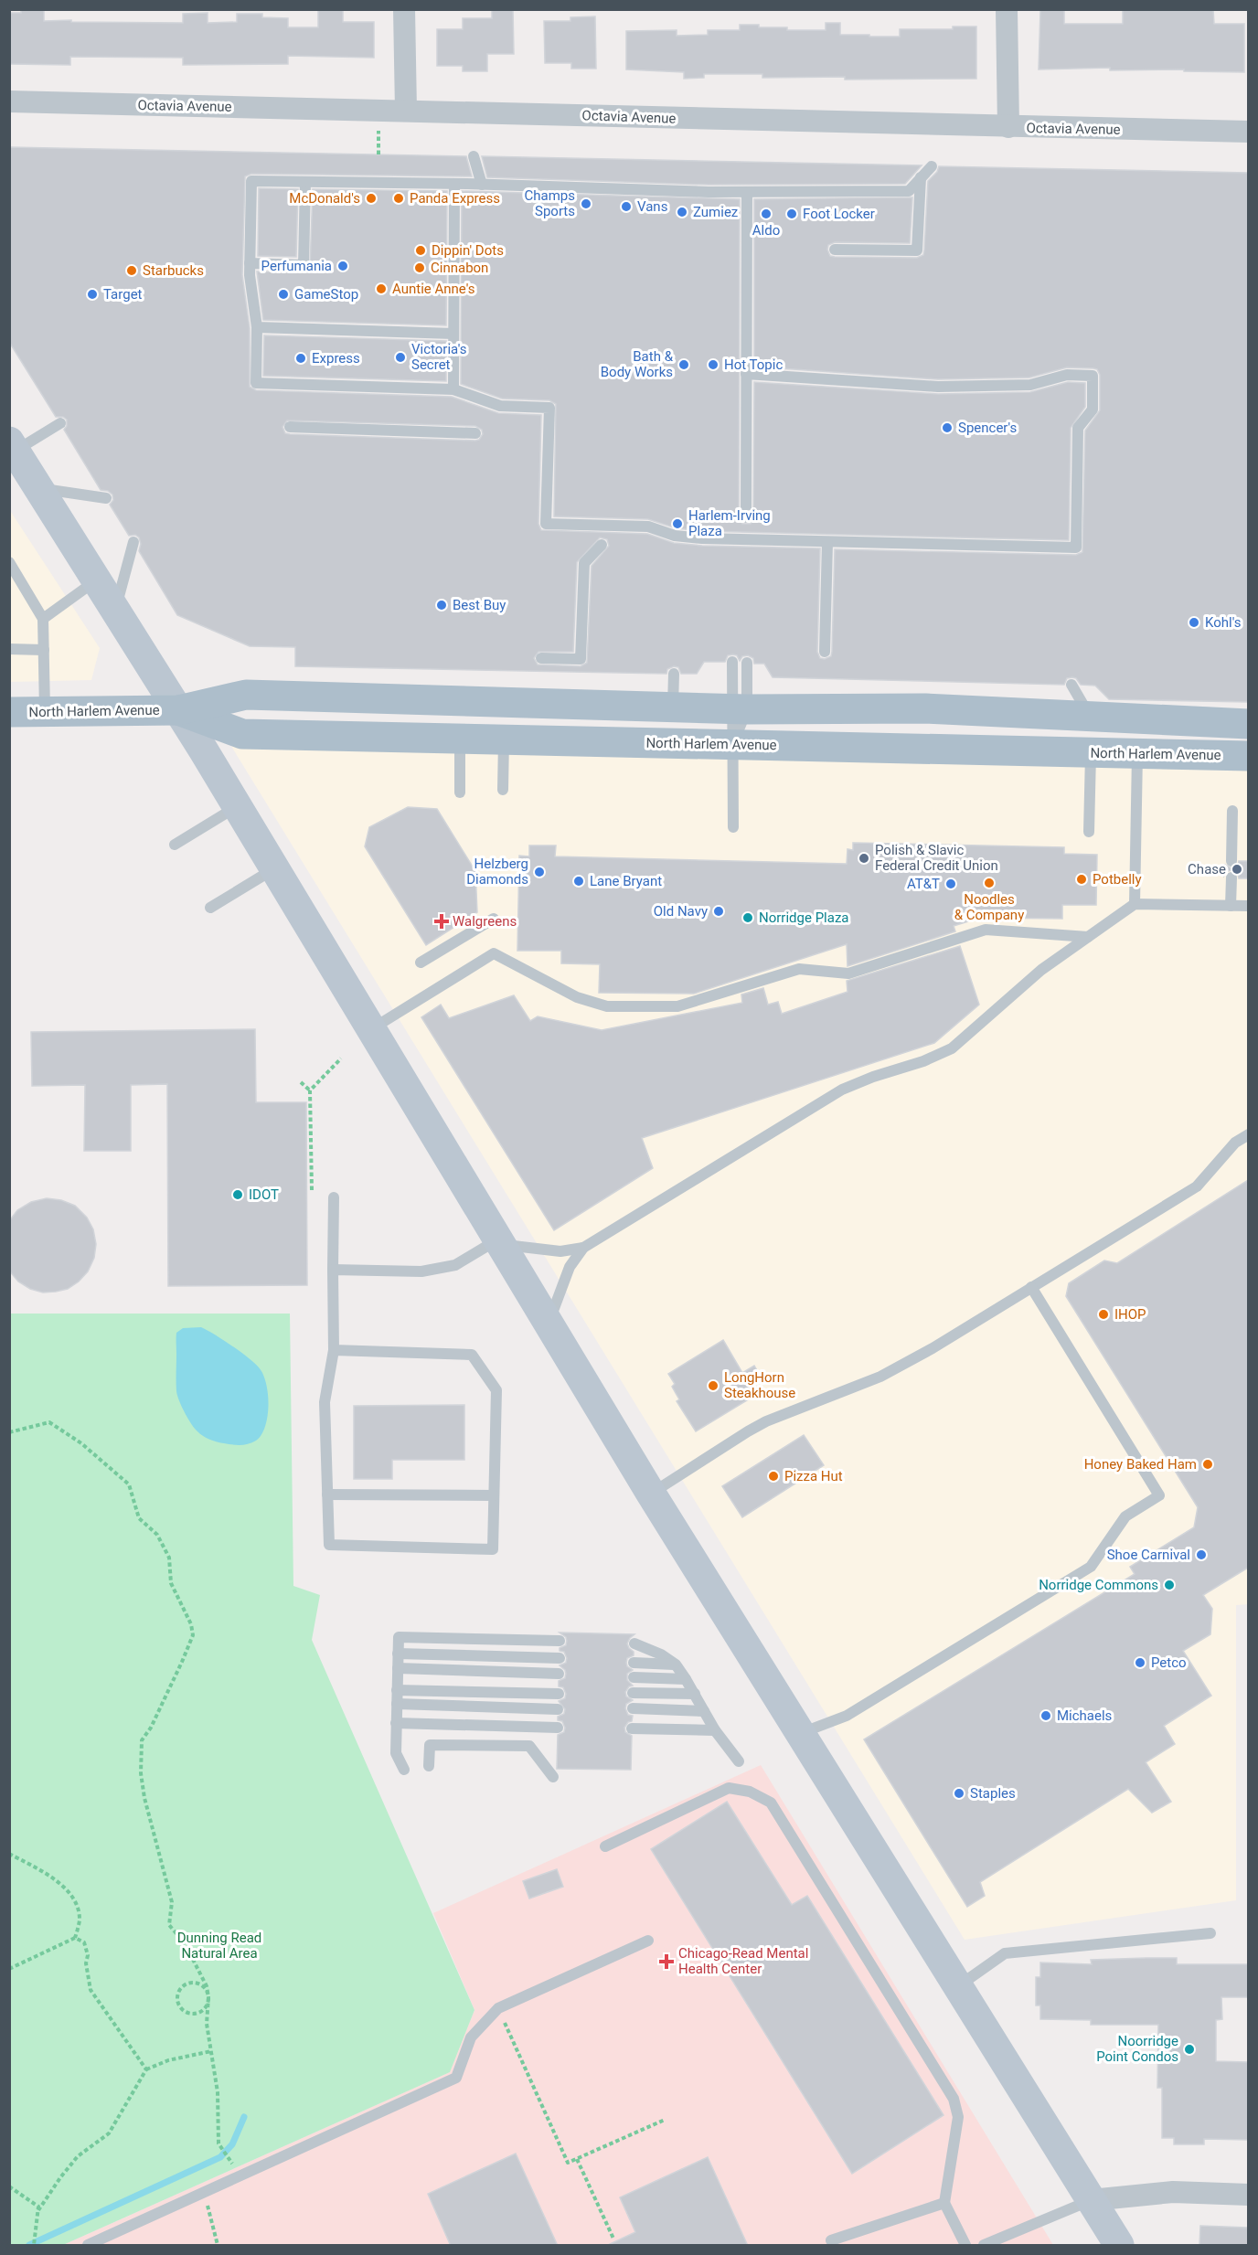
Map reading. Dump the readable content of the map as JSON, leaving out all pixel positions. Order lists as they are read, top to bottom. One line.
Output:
{"streets":{"main road":["North Harlem Avenue"],"street":["Octavia Avenue"]},"parks":["Dunning Read Natural Area"],"places":{"other":["McDonald's","Panda Express","Champs Sports","Vans","Zumiez","Aldo","Foot Locker","Dippin' Dots","Perfumania","Cinnabon","Starbucks","Auntie Anne's","Target","GameStop","Victoria's Secret","Express","Bath & Body Works","Hot Topic","Spencer's","Harlem-Irving Plaza","Best Buy","Kohl's","Polish & Slavic Federal Credit Union","Chase","Helzberg Diamonds","Potbelly","Lane Bryant","Noodles & Company","AT&T","Old Navy","Norridge Plaza","IDOT","IHOP","LongHorn Steakhouse","Honey Baked Ham","Pizza Hut","Shoe Carnival","Norridge Commons","Petco","Michaels","Staples","Noorridge Point Condos"],"health":["Walgreens","Chicago-Read Mental Health Center"]}}
